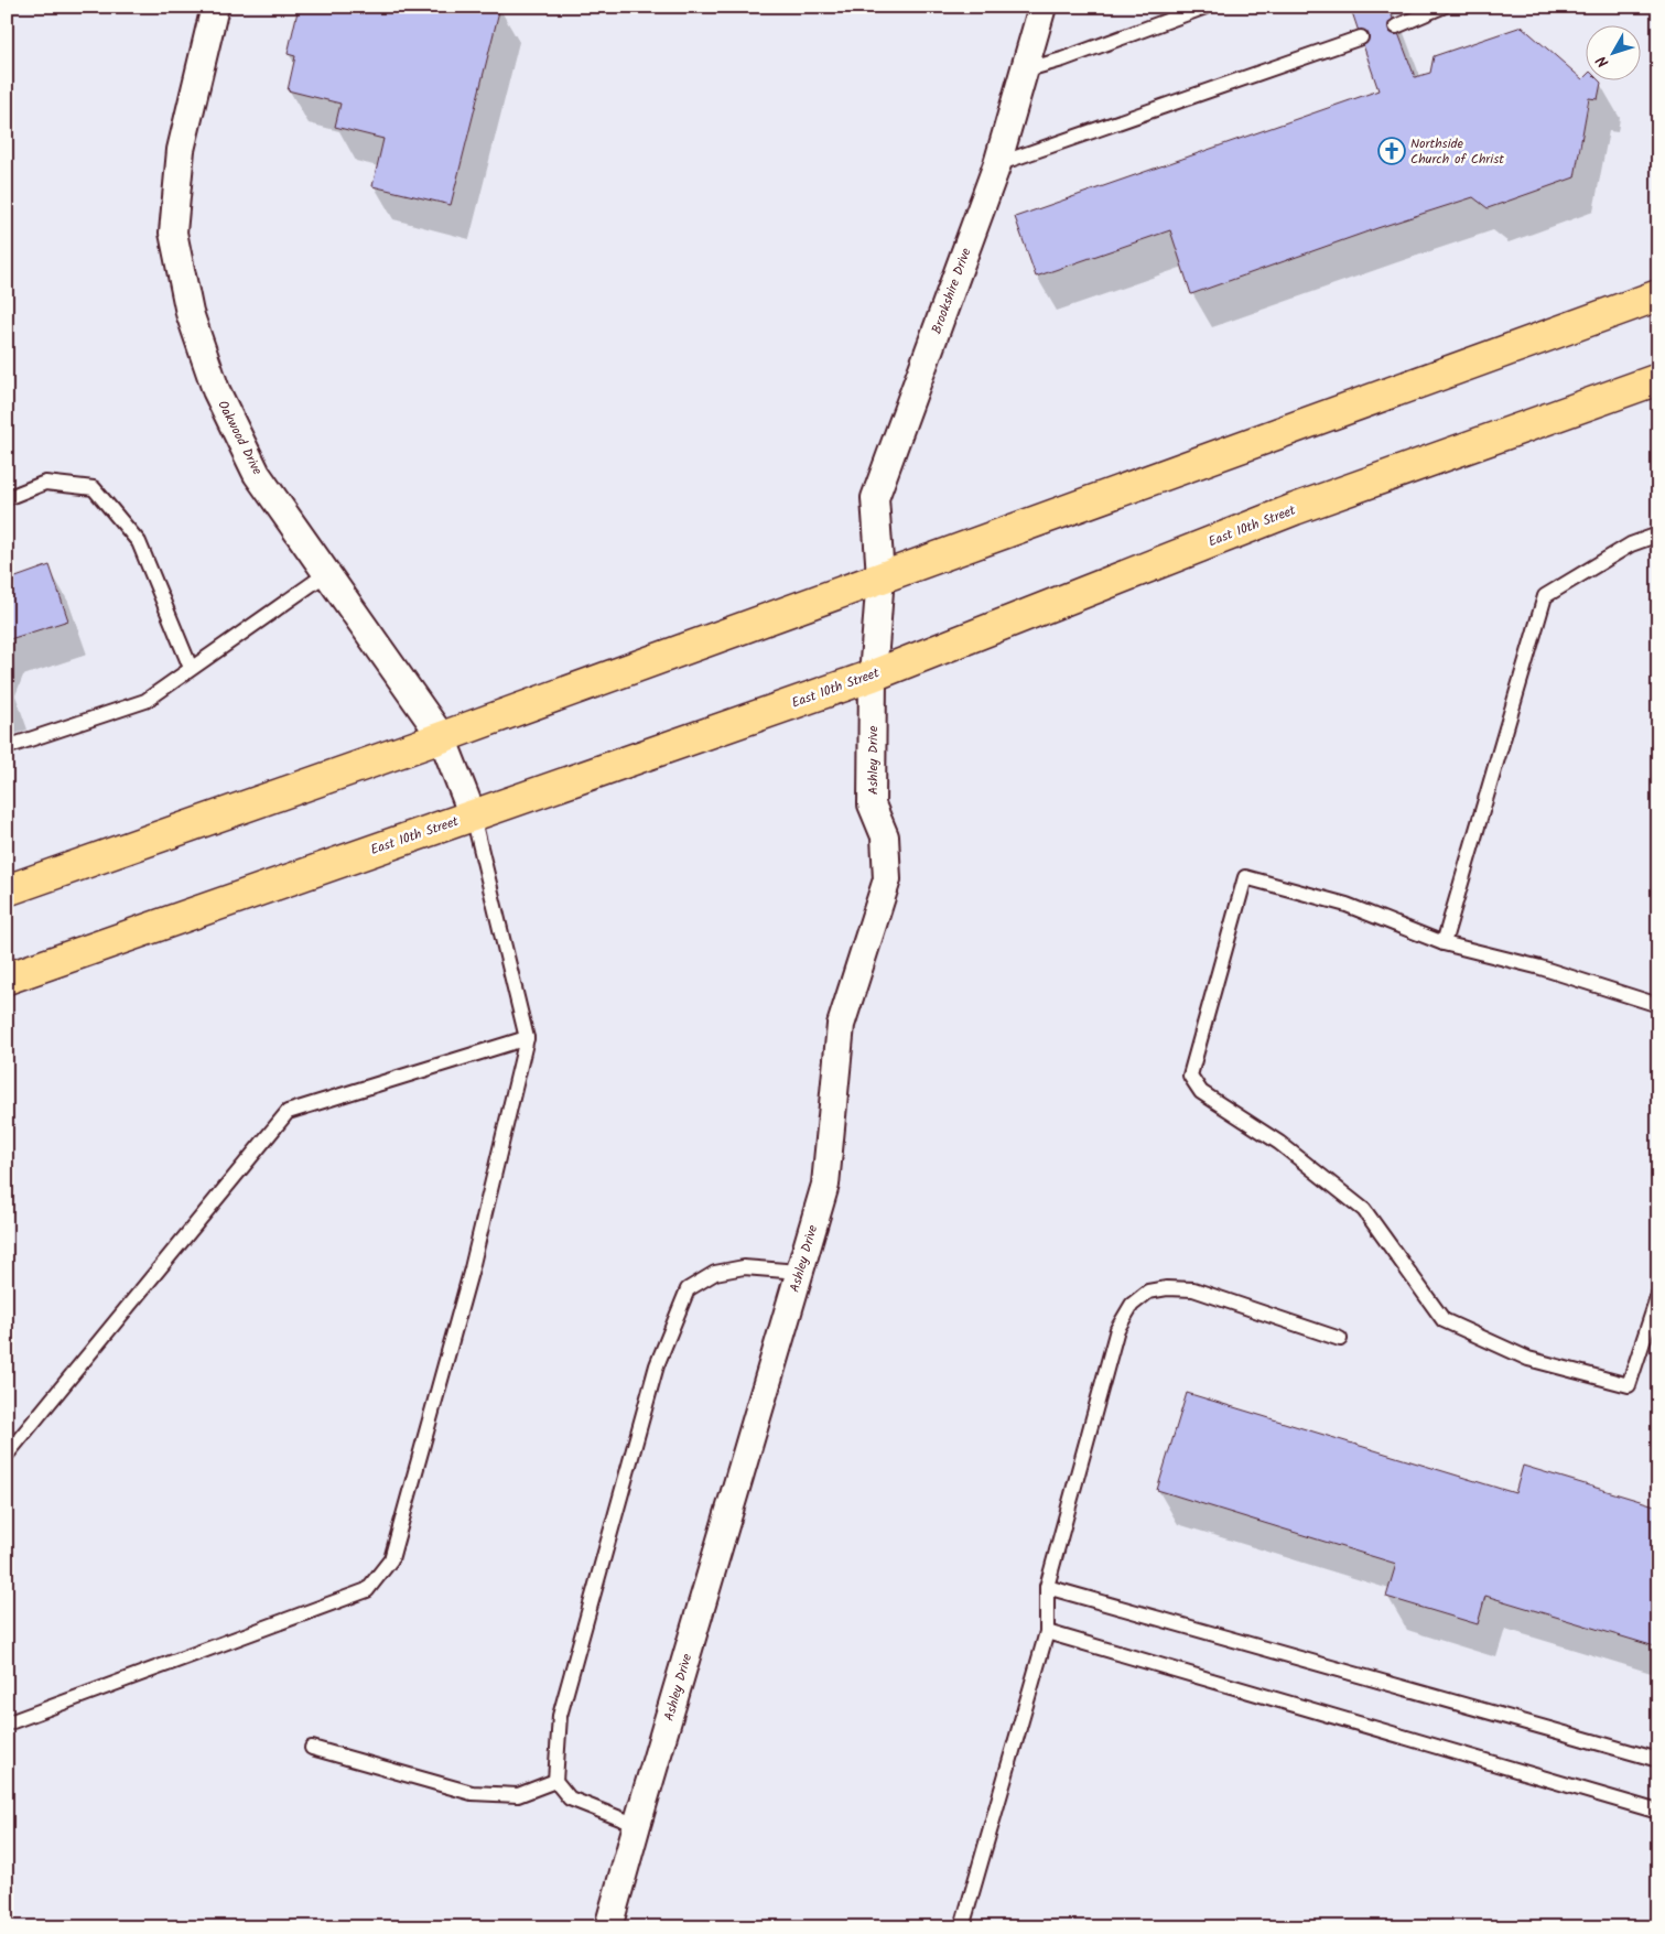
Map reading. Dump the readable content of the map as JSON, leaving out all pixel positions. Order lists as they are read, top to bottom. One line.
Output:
{"streets":{"main road":["East 10th Street"],"street":["Brookshire Drive","Oakwood Drive","Ashley Drive"]},"crossings":[["Brookshire Drive","Ashley Drive"],["Oakwood Drive","East 10th Street"],["East 10th Street","Ashley Drive"]],"places":{"church":["Northside Church of Christ"]},"north":"bottom left"}
